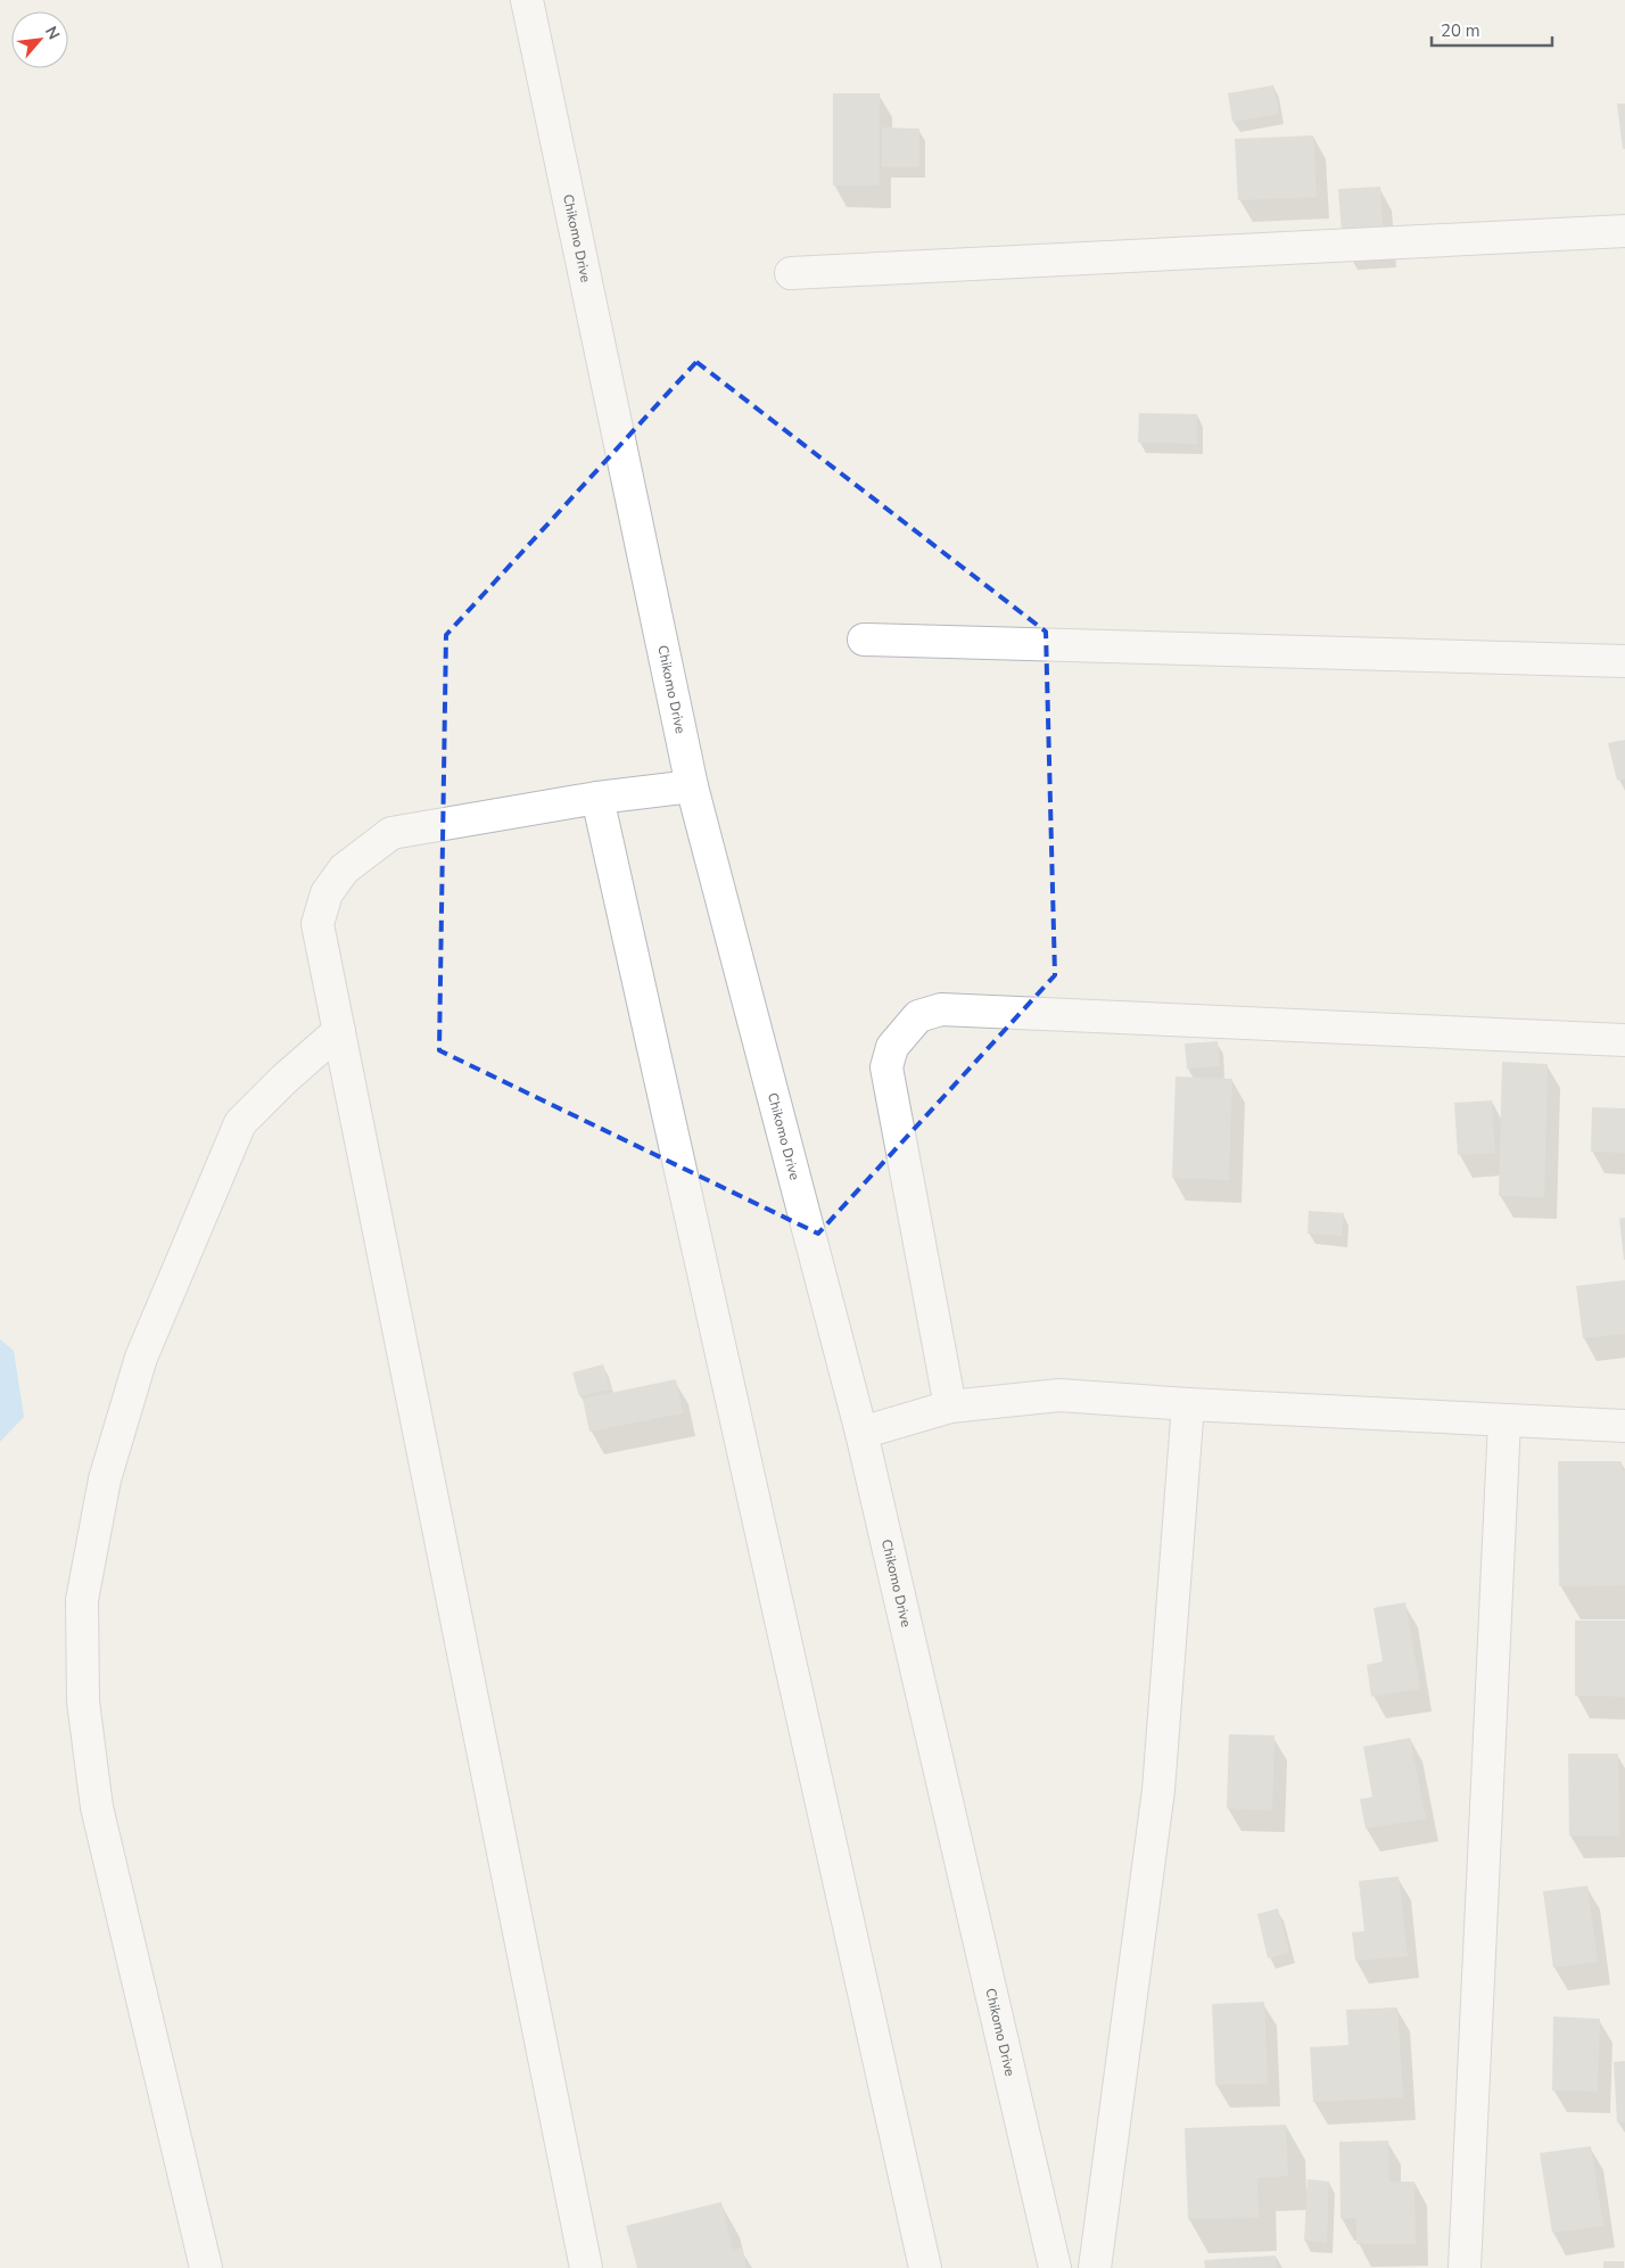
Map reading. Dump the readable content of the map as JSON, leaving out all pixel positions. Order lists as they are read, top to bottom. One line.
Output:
{"streets":{"street":["Chikomo Drive"]},"scale_bar":"20 m","north":"top right"}
